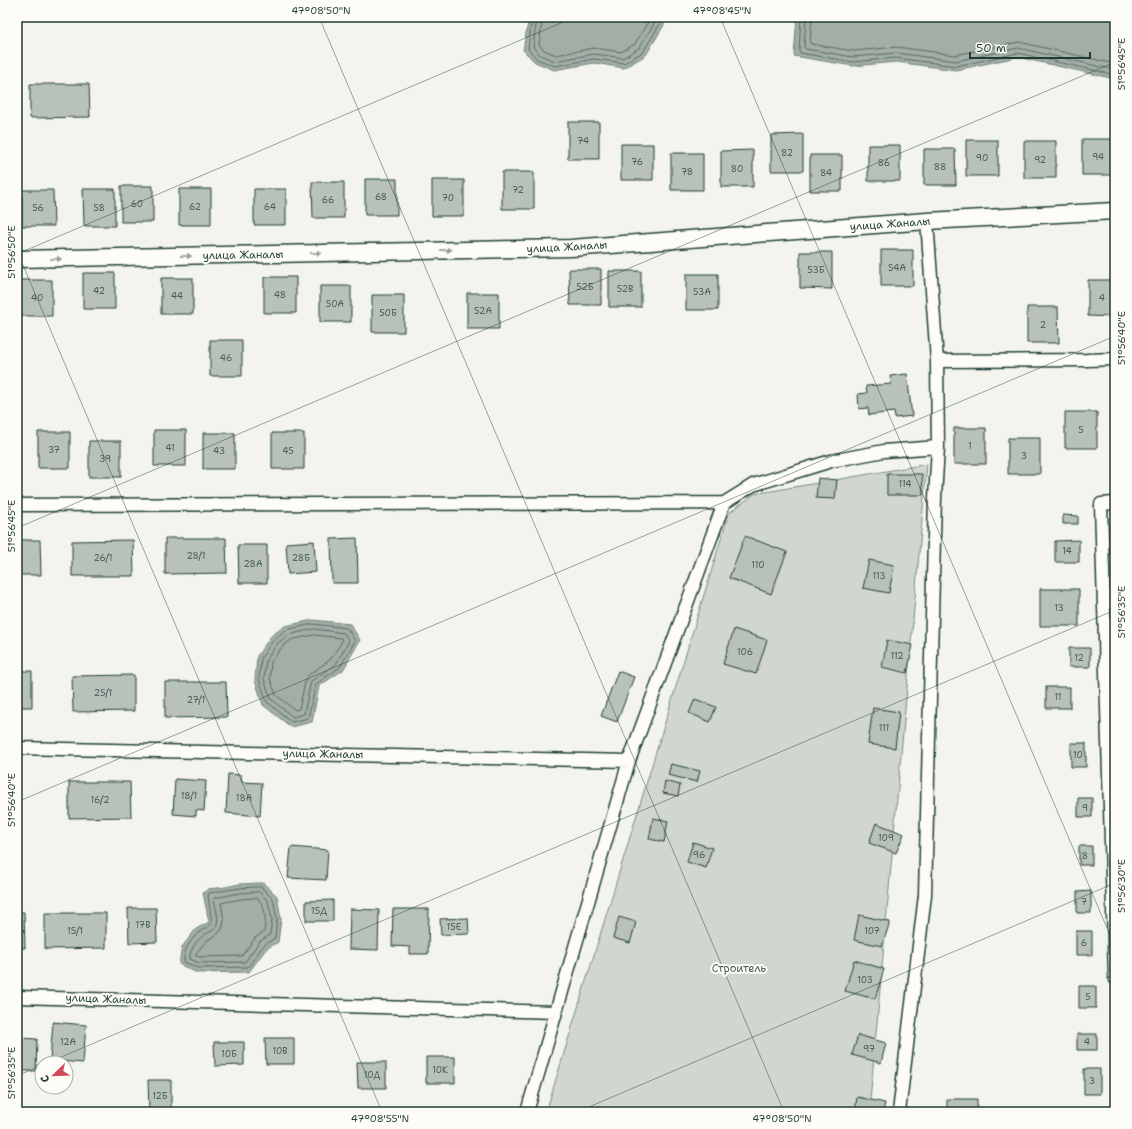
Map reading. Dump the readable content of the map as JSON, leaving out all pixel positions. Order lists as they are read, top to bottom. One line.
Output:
{"streets":{"street":["улица Жаналы"]},"one_way":["улица Жаналы"],"parks":["Строитель"],"house_numbers":["74","82","94","90","92","76","86","88","80","78","84","72","68","70","66","60","62","64","56","58","54А","53Б","52Б","52В","42","53А","48","44","40","4","50А","52А","50Б","2","46","5","1","41","37","43","45","3","39","114","14","28/1","26/1","28Б","28А","110","113","13","106","112","12","25/1","11","27/1","111","10","18/1","18А","16/2","9","109","96","8","7","15Д","17В","15Е","15/1","107","6","103","5","12А","4","97","10В","10Б","10К","10Д","3","12Б"],"scale_bar":"50 m","north":"bottom left","coordinates":["47°08'50\"N","47°08'45\"N","51°56'45\"E","51°56'50\"E","51°56'40\"E","51°56'35\"E","51°56'30\"E","47°08'55\"N"]}
